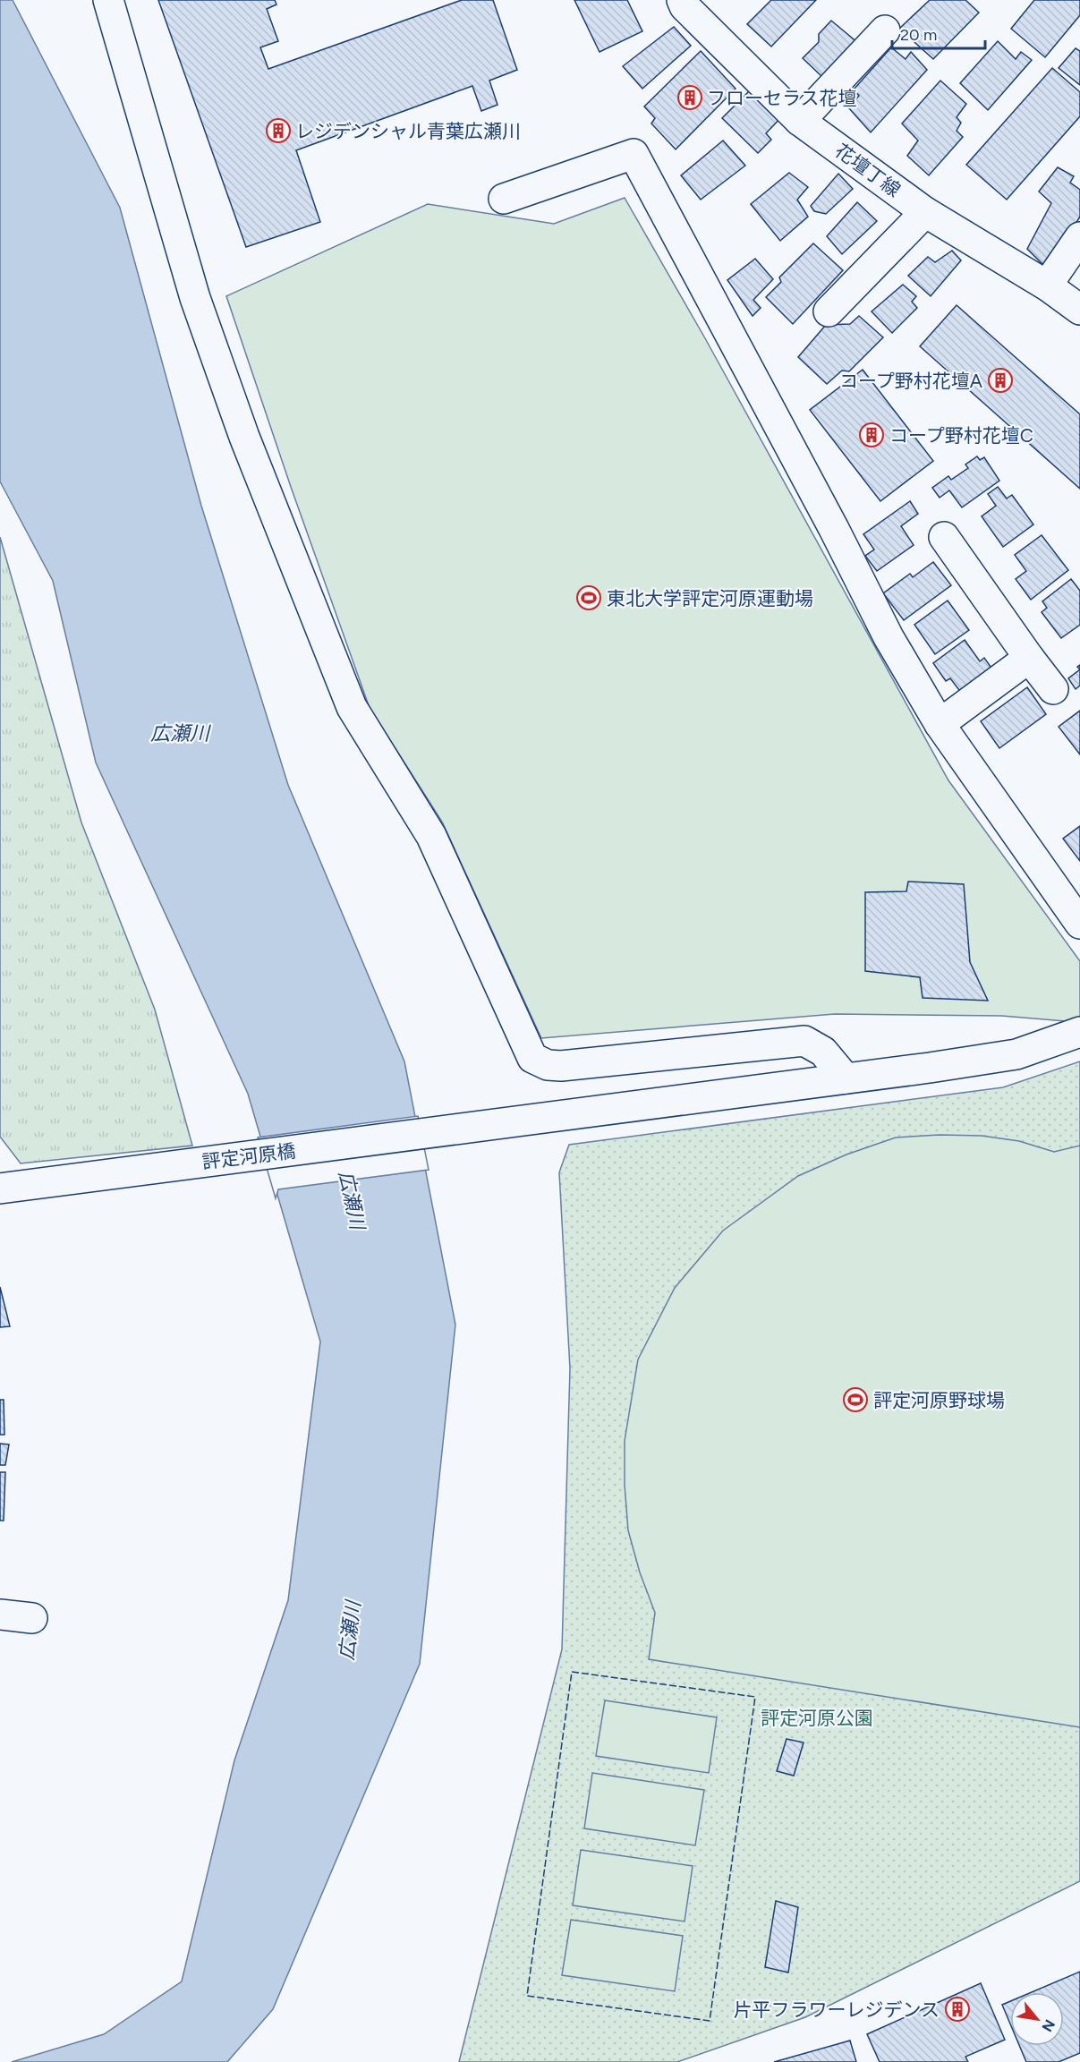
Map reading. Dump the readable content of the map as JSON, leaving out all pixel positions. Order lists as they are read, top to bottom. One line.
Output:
{"streets":{"street":["花壇丁線","評定河原橋"]},"water":["広瀬川"],"parks":["評定河原公園"],"places":{"building":["フローセラス花壇","レジデンシャル青葉広瀬川","コープ野村花壇A","コープ野村花壇C","片平フラワーレジデンス"],"sports":["東北大学評定河原運動場","評定河原野球場"]},"scale_bar":"20 m","north":"bottom right"}
